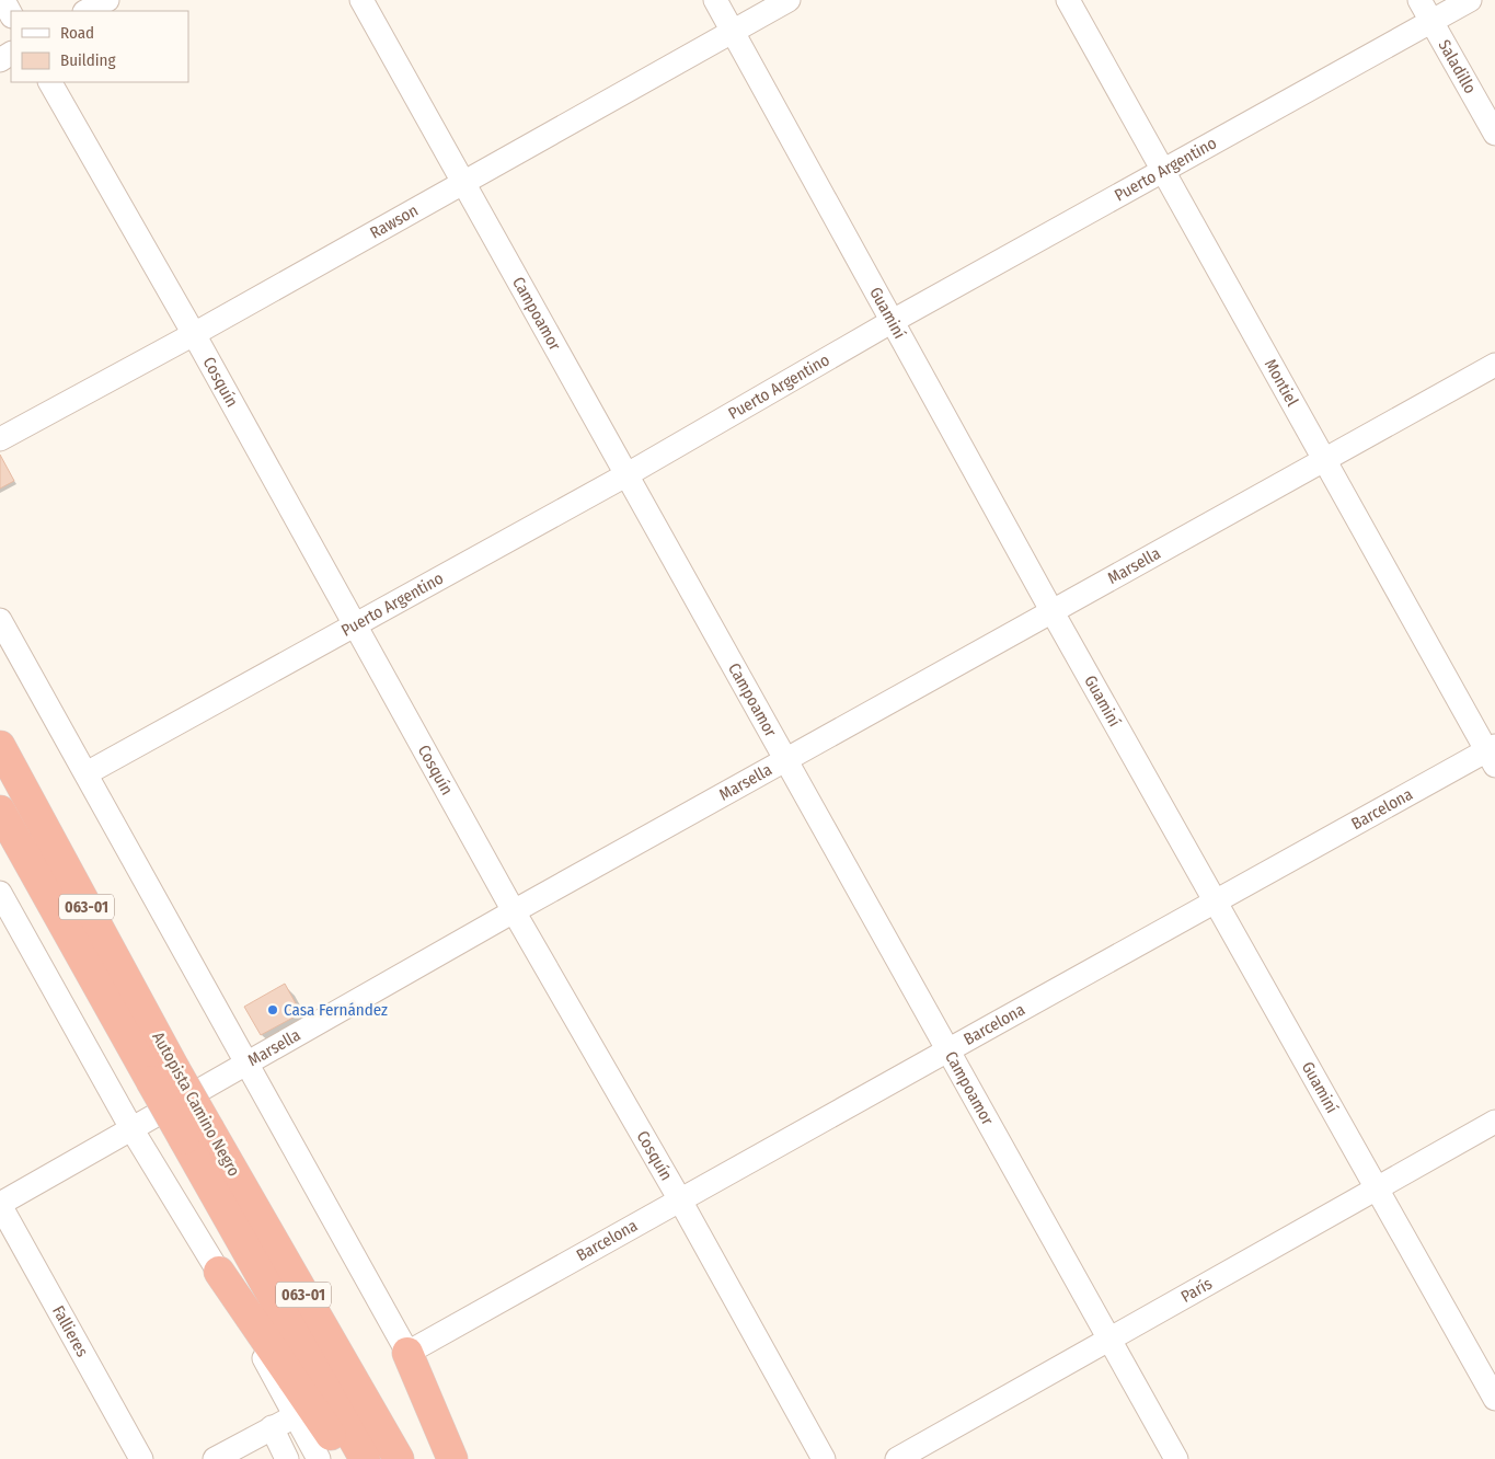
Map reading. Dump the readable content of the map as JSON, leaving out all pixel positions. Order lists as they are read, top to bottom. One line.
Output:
{"streets":{"highway":["063-01","Autopista Camino Negro"],"street":["Saladillo","Puerto Argentino","Rawson","Guaminí","Campoamor","Cosquín","Montiel","Marsella","Barcelona","París","Fallieres"]},"crossings":[["Saladillo","Puerto Argentino"],["Puerto Argentino","Guaminí"],["Puerto Argentino","Campoamor"],["Puerto Argentino","Cosquín"],["Puerto Argentino","Montiel"],["Rawson","Guaminí"],["Rawson","Campoamor"],["Rawson","Cosquín"],["Guaminí","Marsella"],["Guaminí","Barcelona"],["Guaminí","París"],["Campoamor","Marsella"],["Campoamor","Barcelona"],["Campoamor","París"],["Cosquín","Marsella"],["Cosquín","Barcelona"],["Montiel","Marsella"],["Montiel","Barcelona"],["Marsella","Fallieres"]],"places":["Casa Fernández"],"legend":["Road","Building"]}
